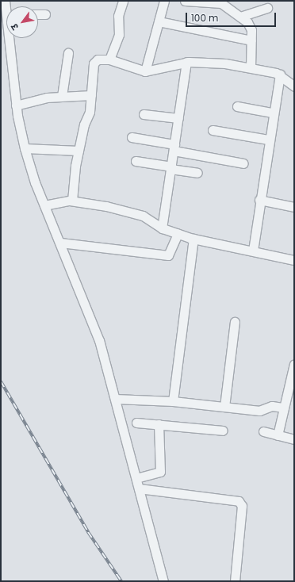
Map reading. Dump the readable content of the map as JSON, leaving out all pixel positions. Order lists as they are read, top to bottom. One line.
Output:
{"scale_bar":"100 m","north":"bottom left"}
